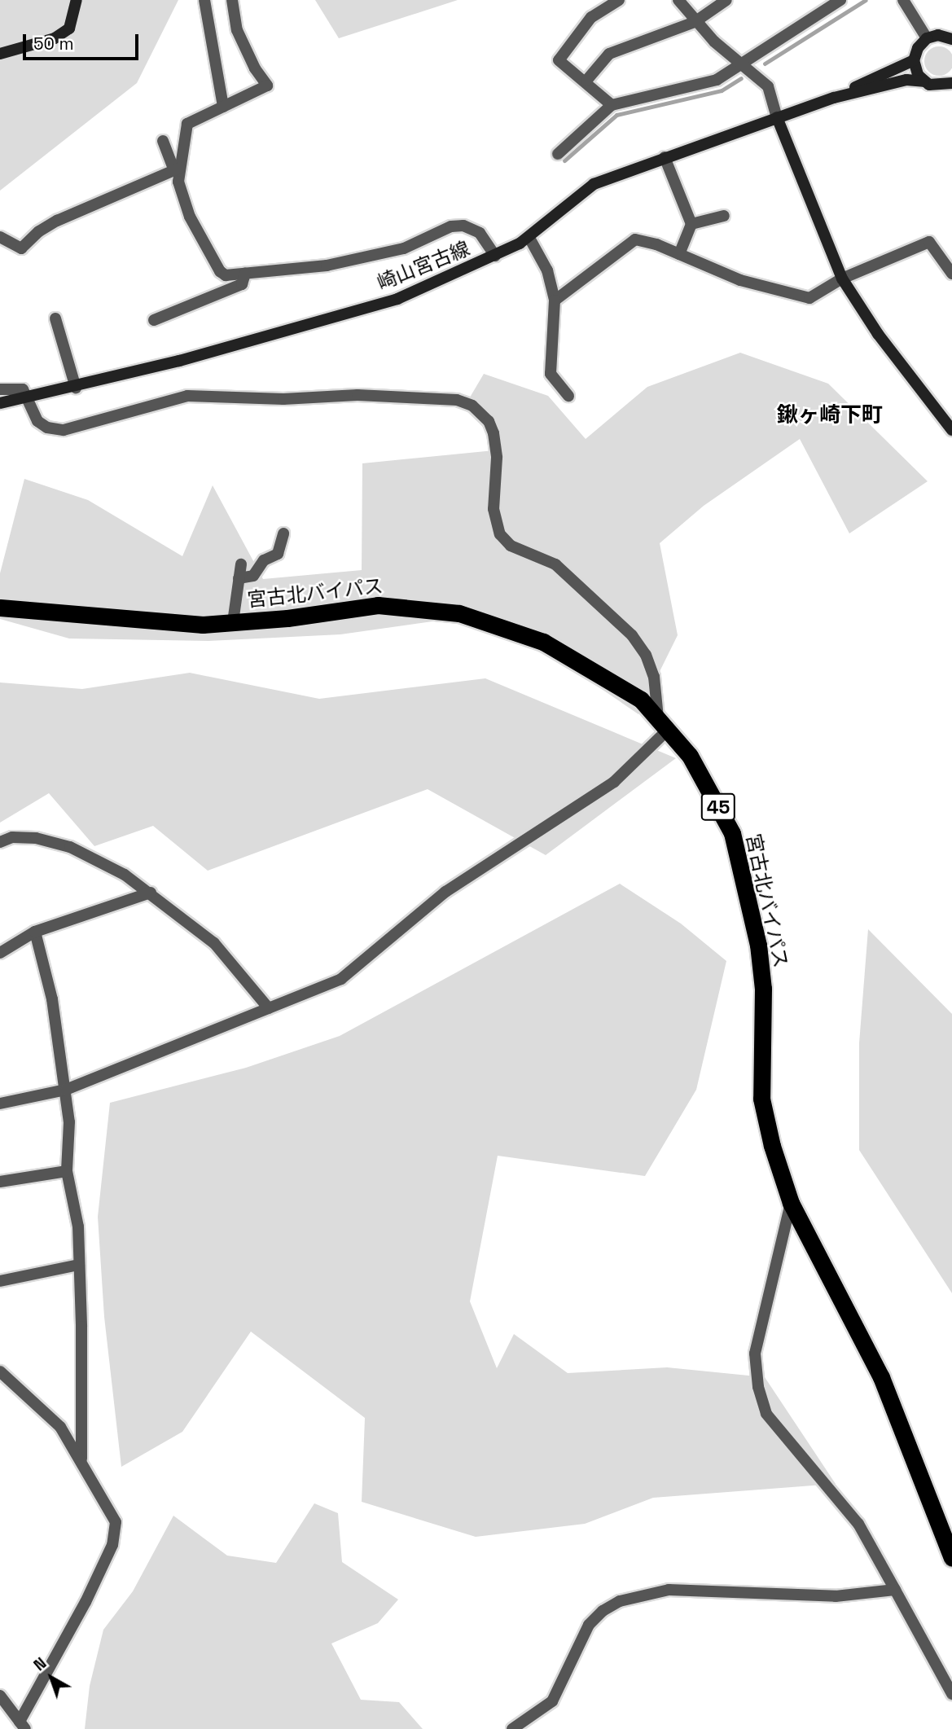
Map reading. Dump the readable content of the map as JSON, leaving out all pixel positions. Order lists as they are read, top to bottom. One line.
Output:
{"streets":{"highway":["宮古北バイパス","45"],"main road":["崎山宮古線"]},"districts":["鍬ヶ崎下町"],"scale_bar":"50 m","north":"top left"}
